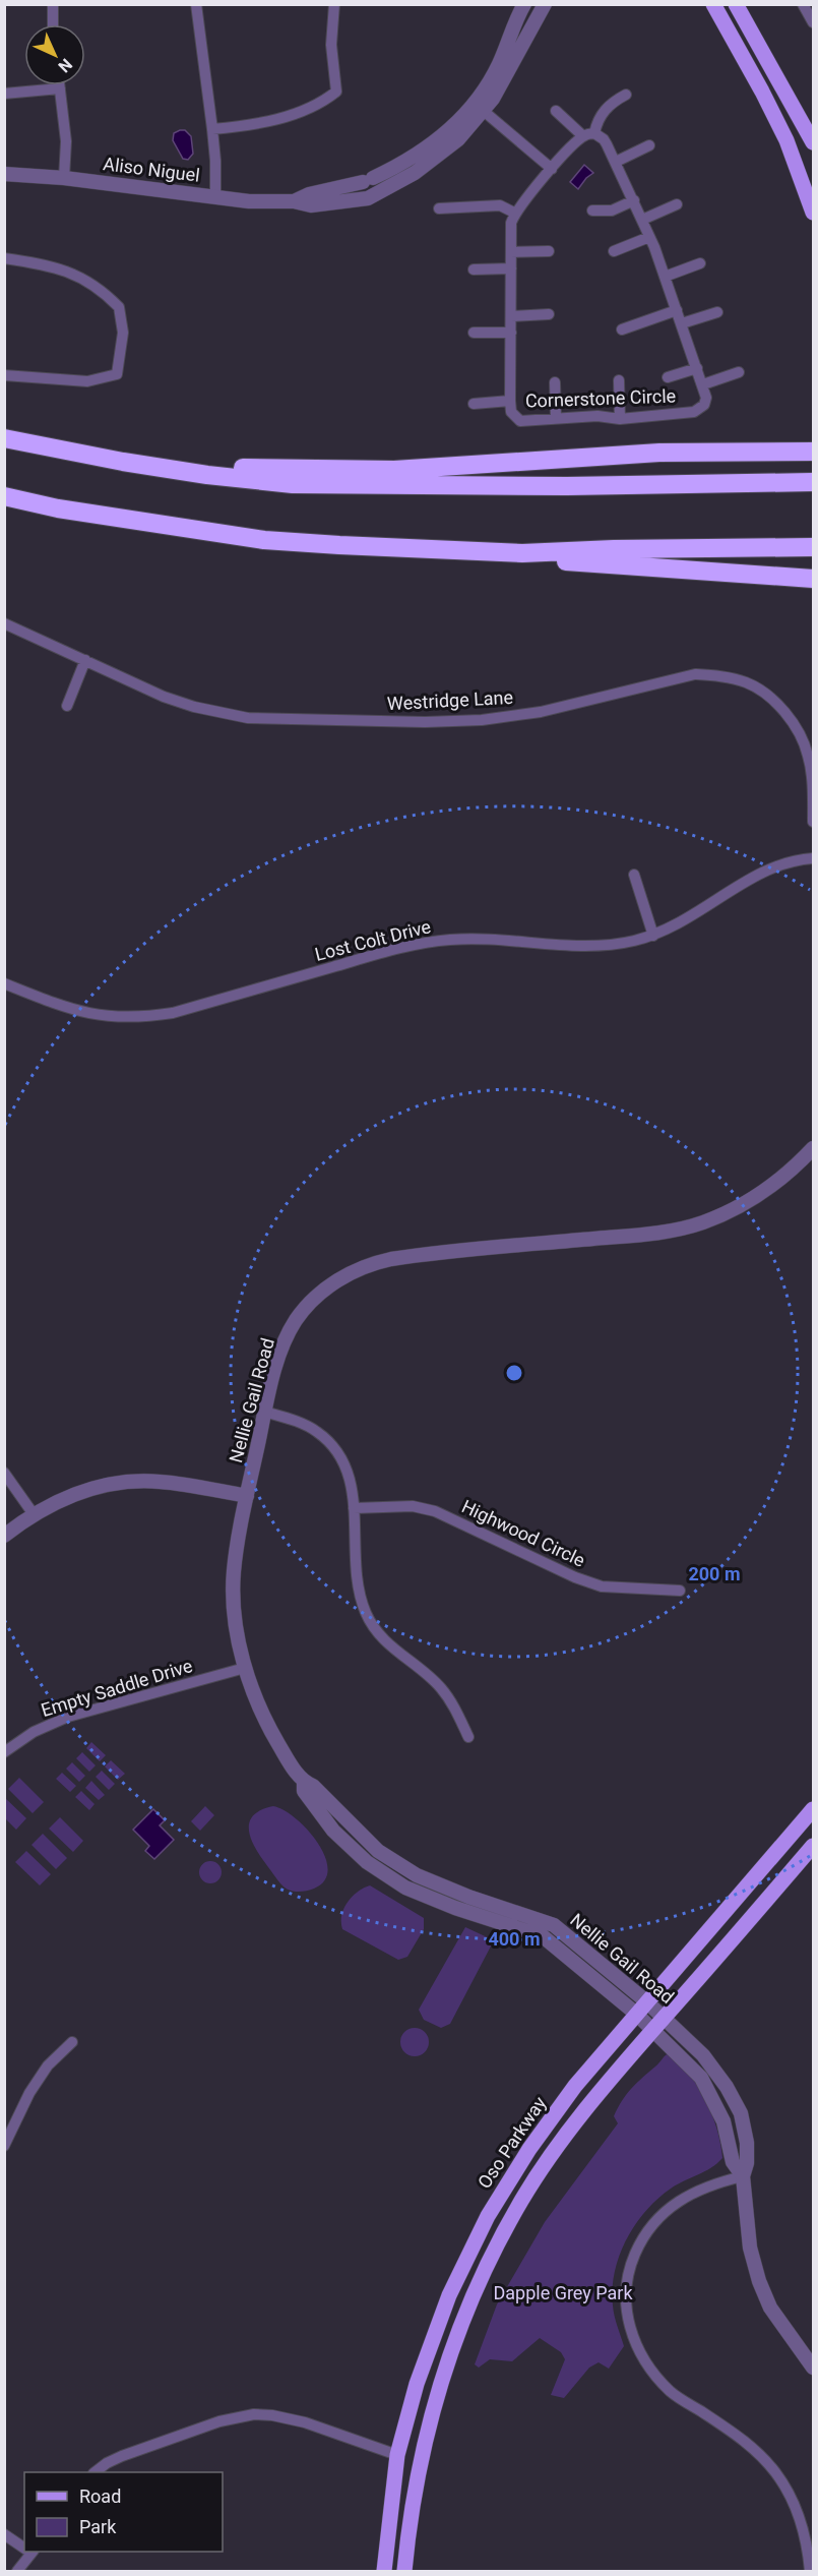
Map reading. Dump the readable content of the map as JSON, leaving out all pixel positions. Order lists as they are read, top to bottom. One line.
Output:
{"streets":{"main road":["Oso Parkway"],"street":["Aliso Niguel","Cornerstone Circle","Westridge Lane","Lost Colt Drive","Nellie Gail Road","Highwood Circle","Empty Saddle Drive"]},"crossings":[["Nellie Gail Road","Empty Saddle Drive"],["Nellie Gail Road","Oso Parkway"]],"parks":["Dapple Grey Park"],"legend":["Road","Park"],"north":"bottom right","rings":["200 m","400 m"]}
